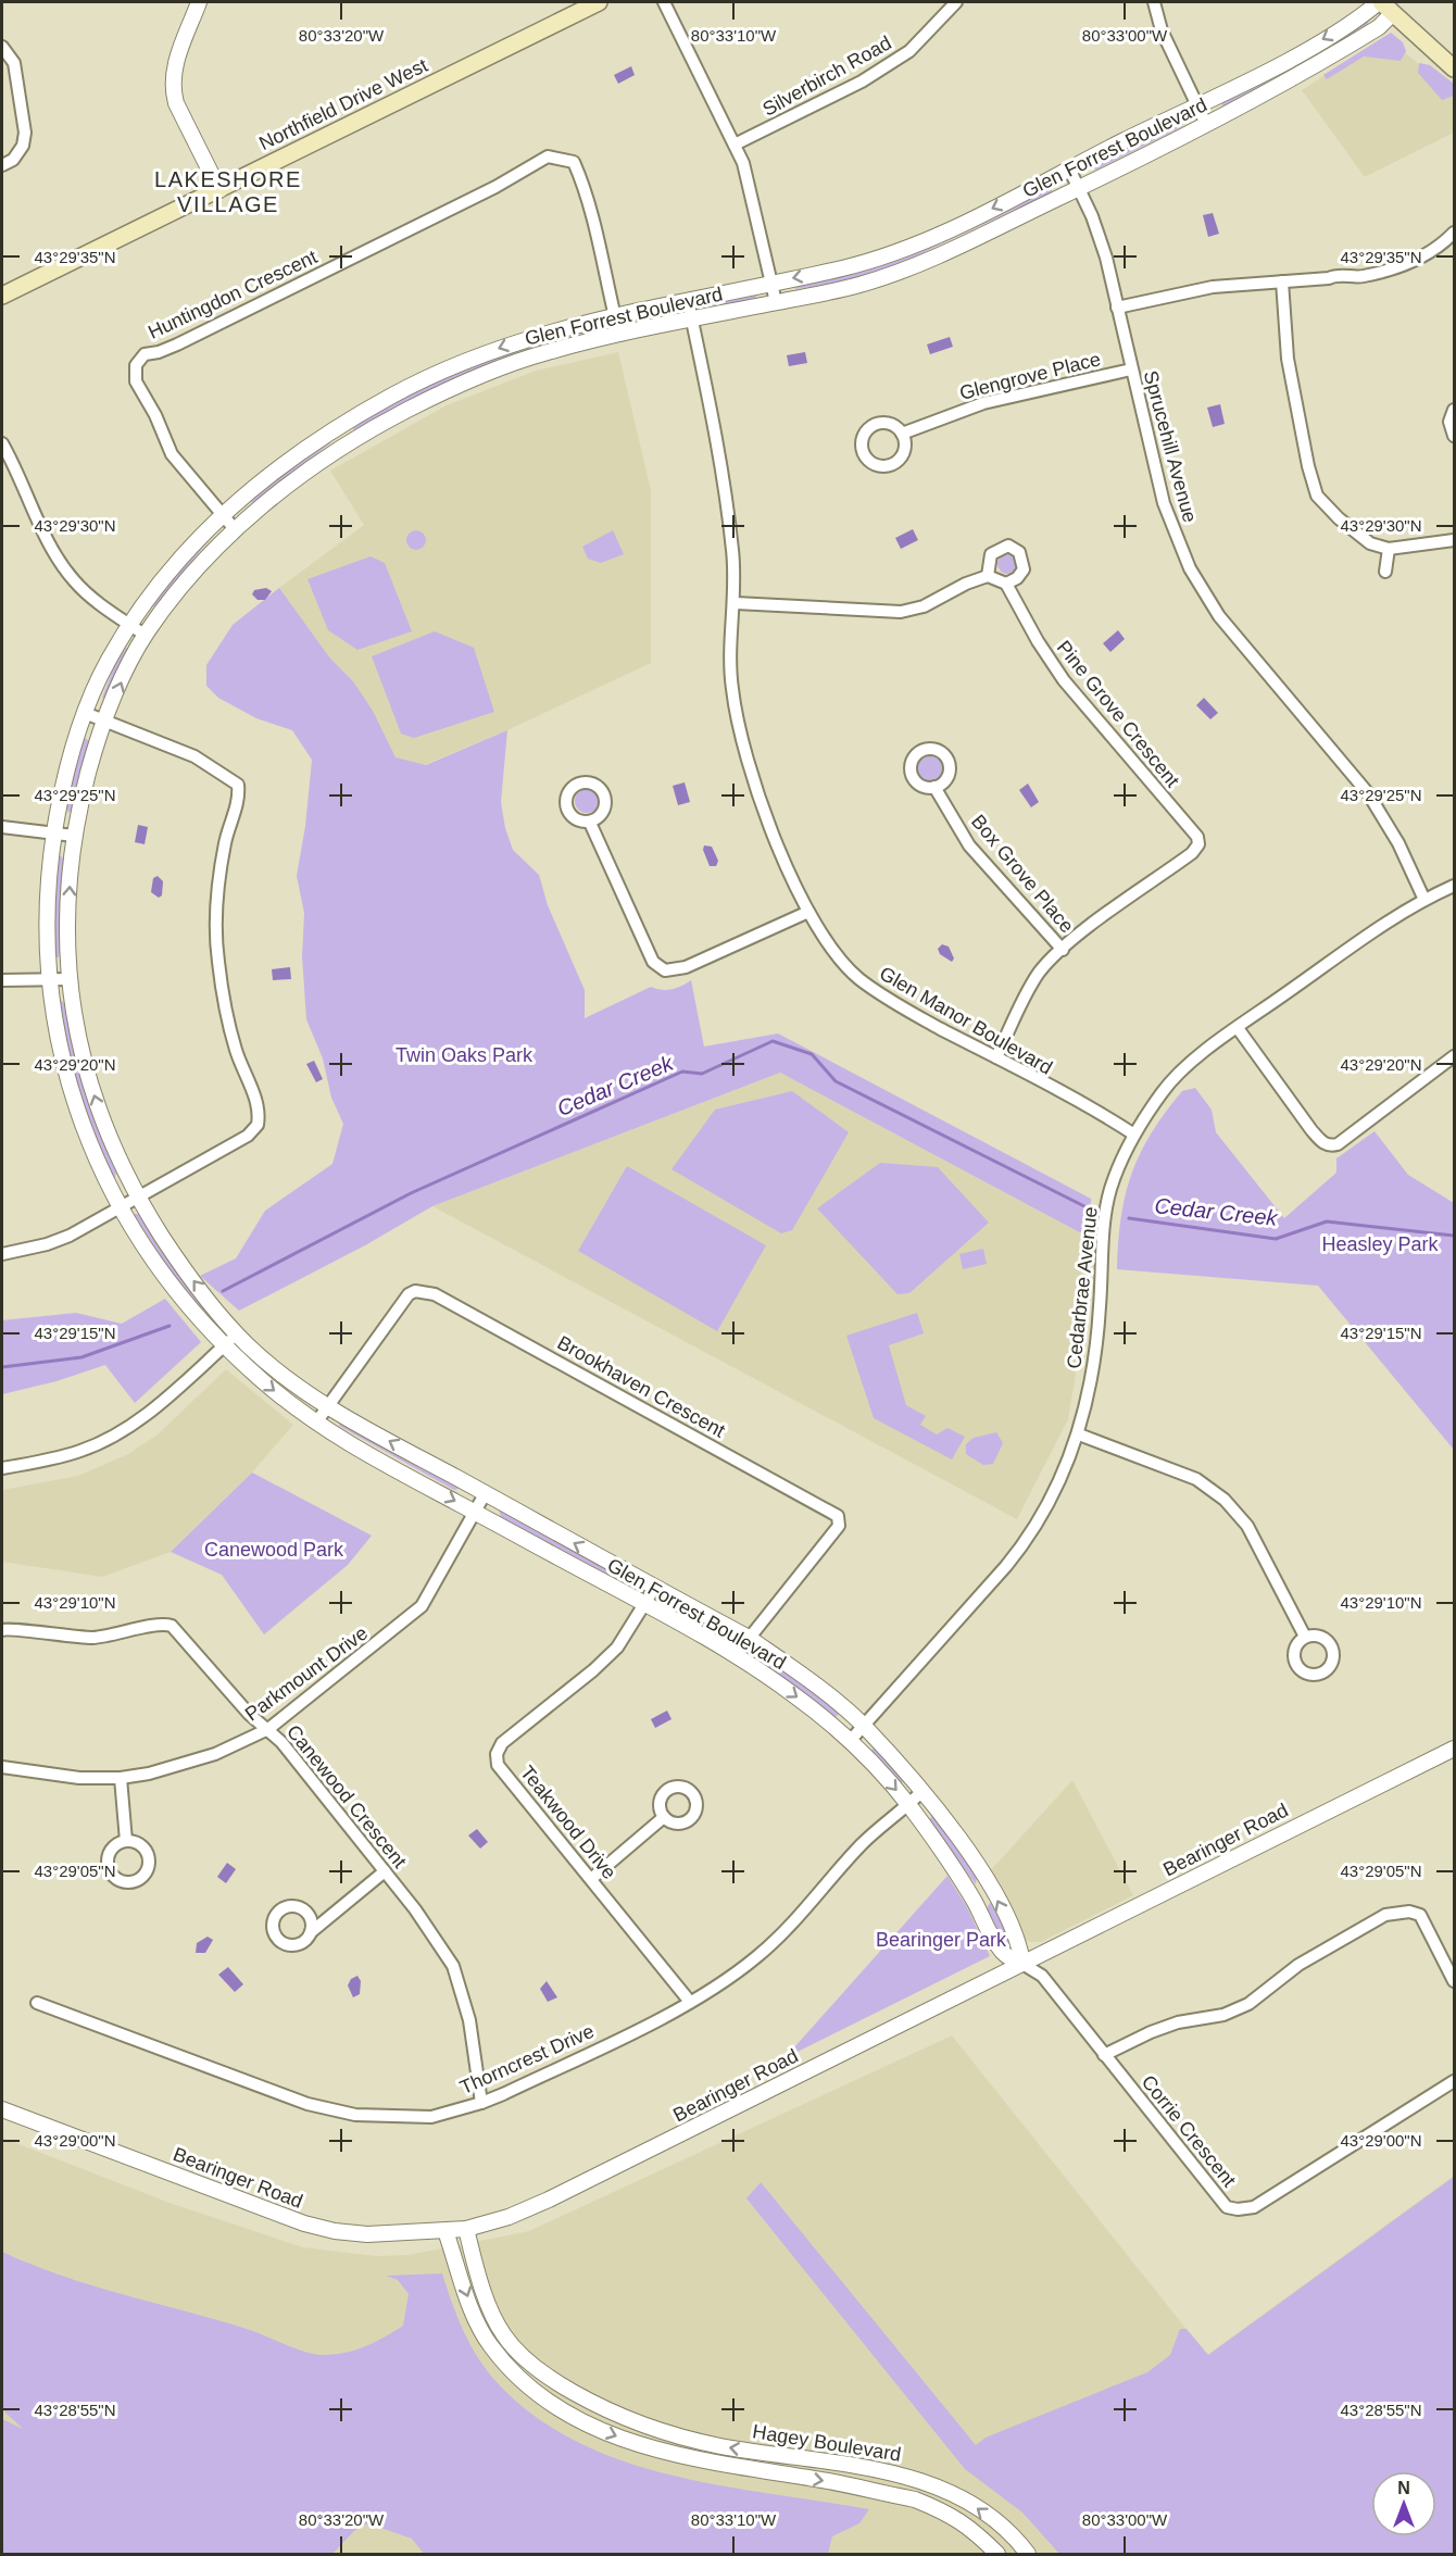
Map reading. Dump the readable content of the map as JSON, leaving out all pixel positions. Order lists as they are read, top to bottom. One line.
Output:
{"streets":{"main road":["Northfield Drive West"],"street":["Silverbirch Road","Glen Forrest Boulevard","Huntingdon Crescent","Glengrove Place","Sprucehill Avenue","Pine Grove Crescent","Box Grove Place","Glen Manor Boulevard","Cedarbrae Avenue","Brookhaven Crescent","Parkmount Drive","Canewood Crescent","Teakwood Drive","Bearinger Road","Thorncrest Drive","Corrie Crescent","Hagey Boulevard"]},"crossings":[["Glen Forrest Boulevard","Huntingdon Crescent"],["Glen Forrest Boulevard","Sprucehill Avenue"],["Glen Forrest Boulevard","Glen Manor Boulevard"],["Glen Forrest Boulevard","Cedarbrae Avenue"],["Glen Forrest Boulevard","Brookhaven Crescent"],["Glen Forrest Boulevard","Parkmount Drive"],["Glen Forrest Boulevard","Teakwood Drive"],["Glen Forrest Boulevard","Bearinger Road"],["Glen Forrest Boulevard","Thorncrest Drive"],["Glen Forrest Boulevard","Corrie Crescent"],["Glengrove Place","Sprucehill Avenue"],["Sprucehill Avenue","Cedarbrae Avenue"],["Pine Grove Crescent","Box Grove Place"],["Pine Grove Crescent","Glen Manor Boulevard"],["Glen Manor Boulevard","Cedarbrae Avenue"],["Parkmount Drive","Canewood Crescent"],["Canewood Crescent","Thorncrest Drive"],["Teakwood Drive","Thorncrest Drive"],["Bearinger Road","Corrie Crescent"],["Bearinger Road","Hagey Boulevard"]],"districts":["LAKESHORE VILLAGE"],"water":["Cedar Creek"],"parks":["Twin Oaks Park","Heasley Park","Canewood Park","Bearinger Park"],"north":"top","coordinates":["80°33'20\"W","80°33'10\"W","80°33'00\"W","43°29'35\"N","43°29'30\"N","43°29'25\"N","43°29'20\"N","43°29'15\"N","43°29'10\"N","43°29'05\"N","43°29'00\"N","43°28'55\"N"]}
